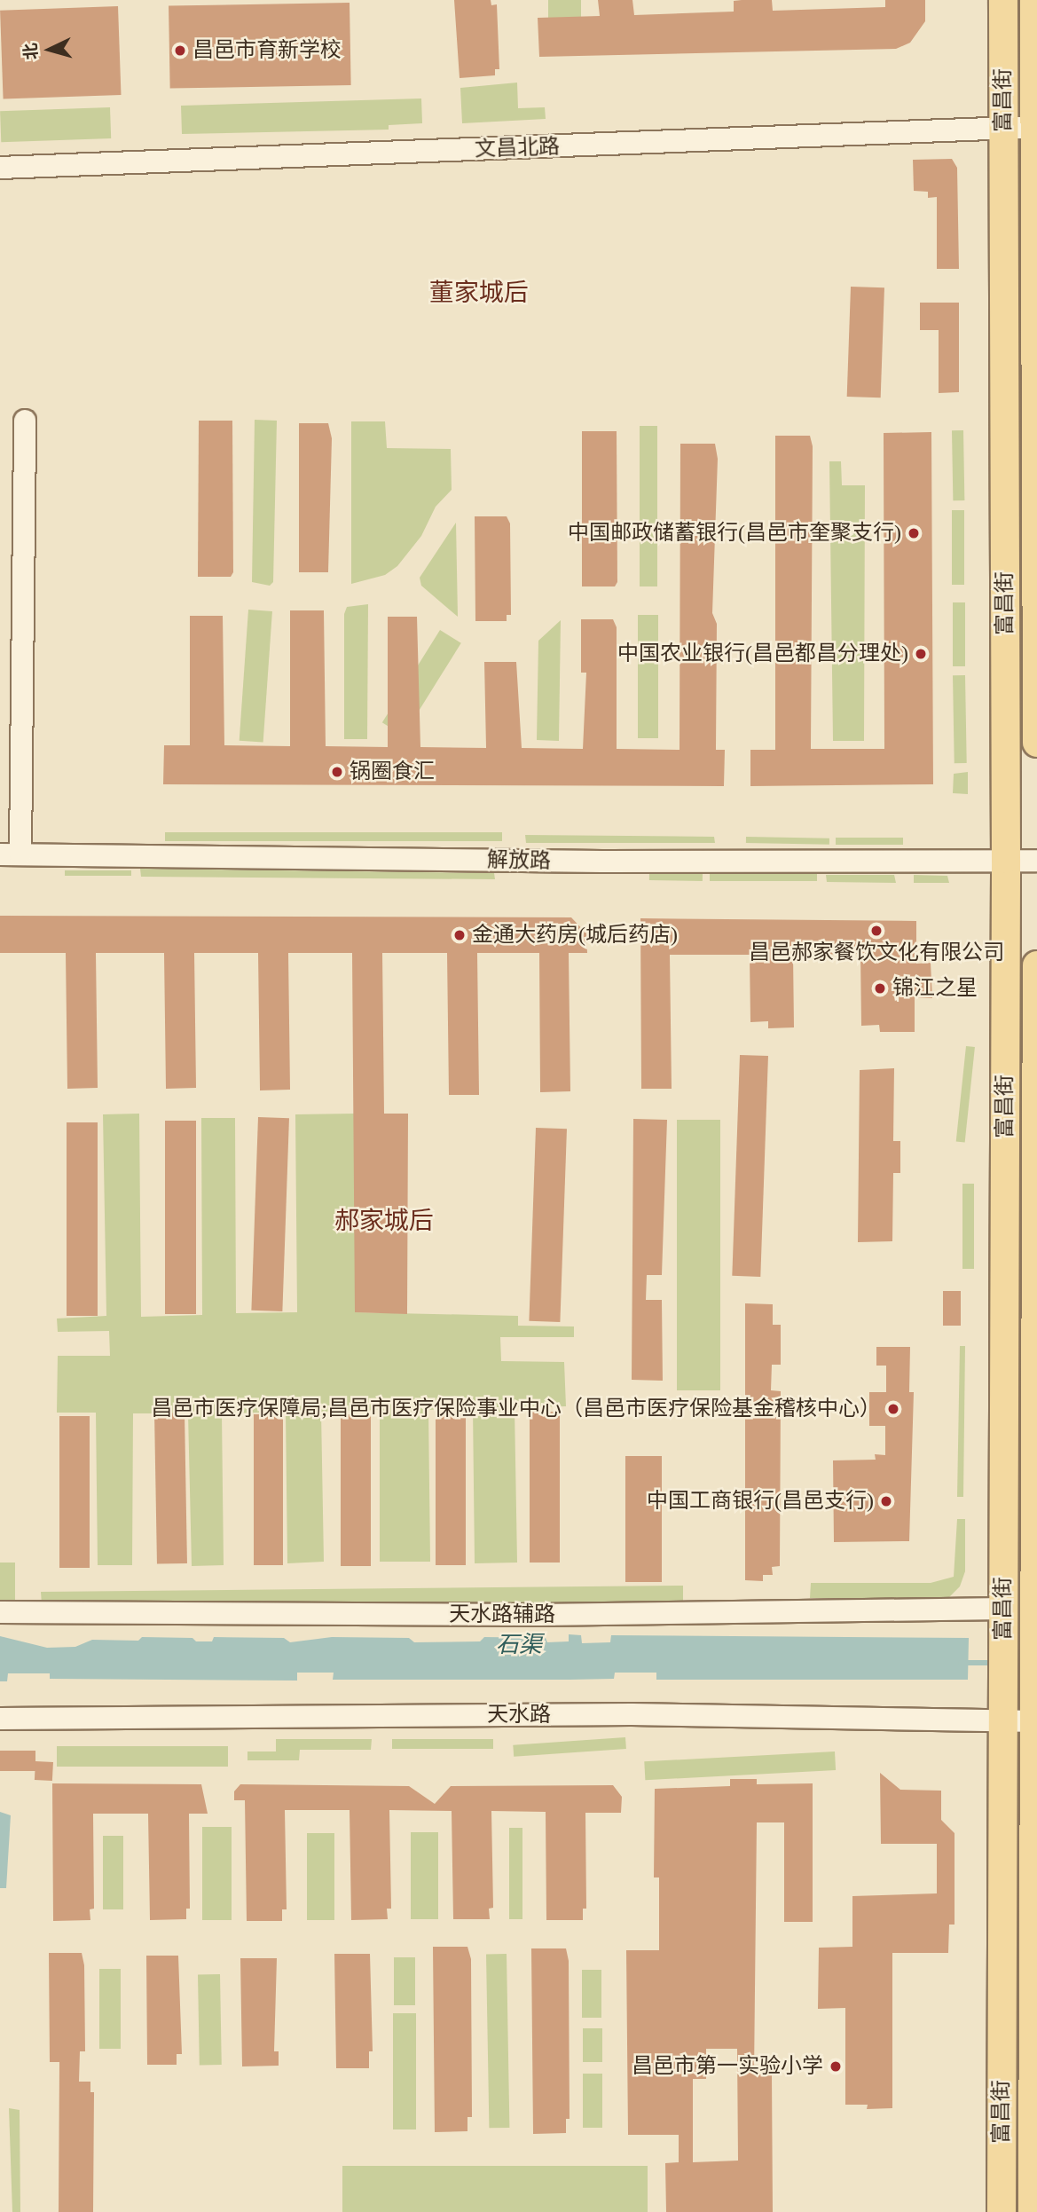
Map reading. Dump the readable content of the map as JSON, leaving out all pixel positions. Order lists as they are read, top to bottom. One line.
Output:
{"streets":{"main road":["富昌街"],"street":["文昌北路","解放路","天水路辅路","天水路"]},"crossings":[["富昌街","文昌北路"],["富昌街","解放路"],["富昌街","天水路辅路"],["富昌街","天水路"]],"districts":["董家城后","郝家城后"],"water":["石渠"],"places":["昌邑市育新学校","中国邮政储蓄银行(昌邑市奎聚支行)","中国农业银行(昌邑都昌分理处)","锅圈食汇","昌邑郝家餐饮文化有限公司","金通大药房(城后药店)","锦江之星","昌邑市医疗保障局;昌邑市医疗保险事业中心（昌邑市医疗保险基金稽核中心）","中国工商银行(昌邑支行)","昌邑市第一实验小学"],"north":"left"}
